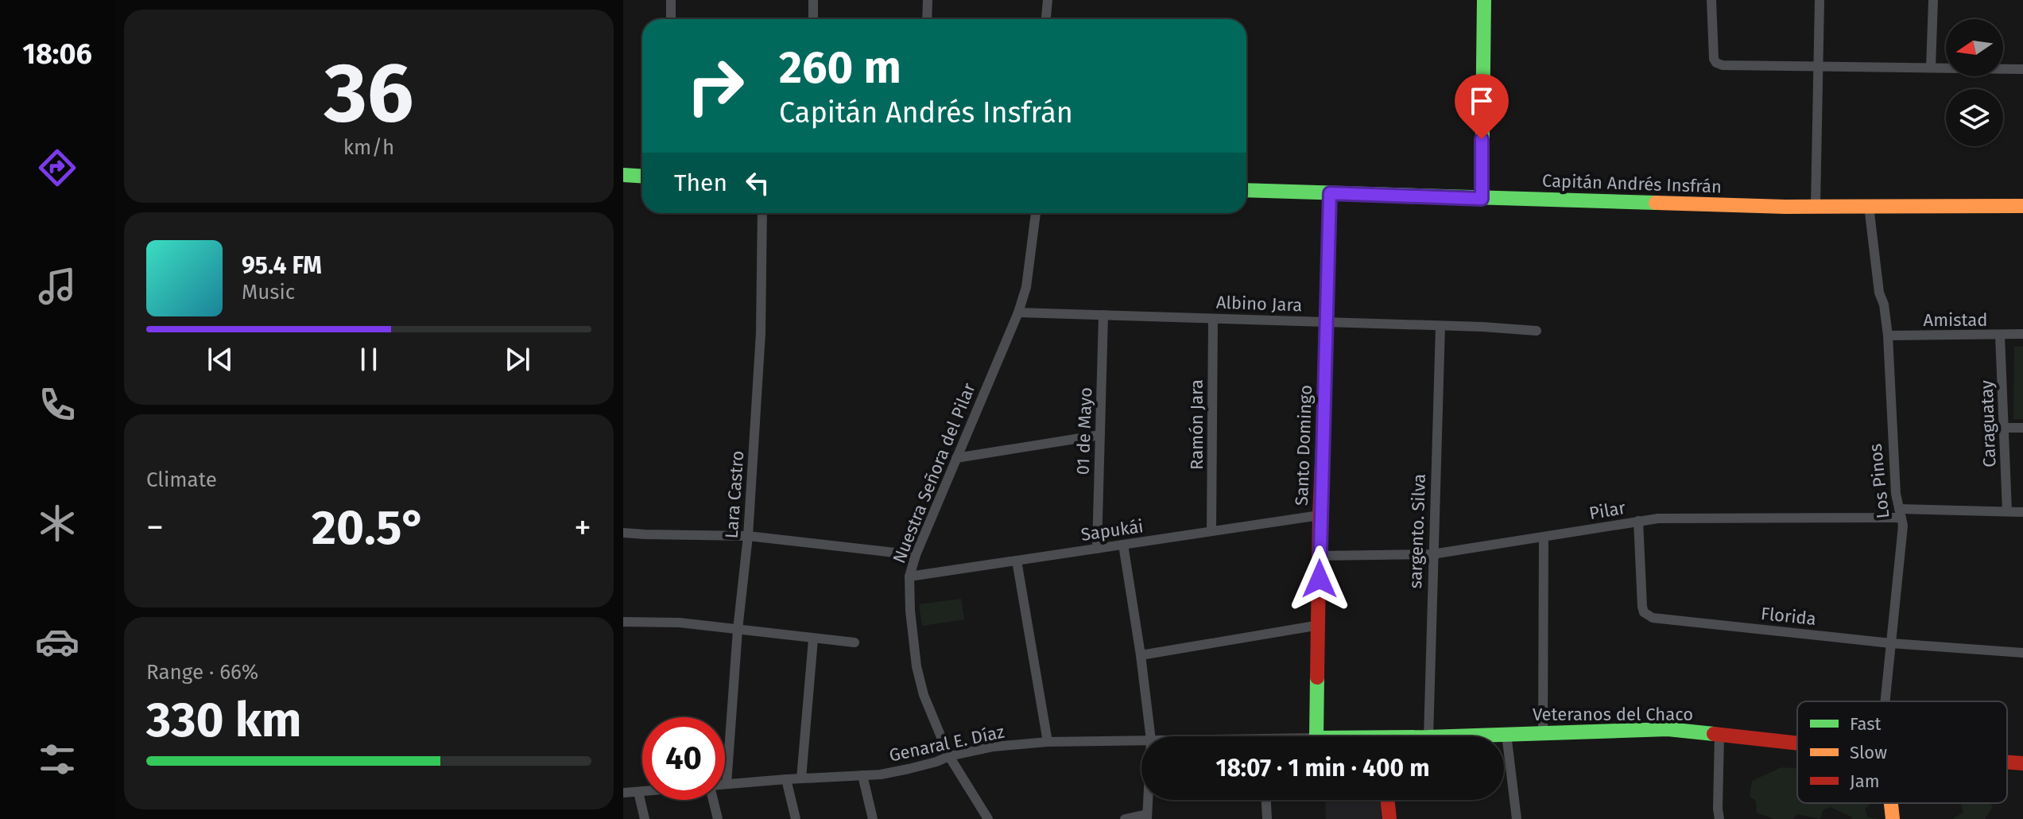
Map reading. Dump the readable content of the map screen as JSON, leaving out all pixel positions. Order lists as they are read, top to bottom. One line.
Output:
{"streets":{"street":["Capitán Andrés Insfrán","Albino Jara","Amistad","Caraguatay","Ramón Jara","01 de Mayo","Santo Domingo","Nuestra Señora del Pilar","Los Pinos","Lara Castro","Pilar","Sapukái","sargento. Silva","Florida","Veteranos del Chaco","Genaral E. Díaz"]},"crossings":[["Capitán Andrés Insfrán","Santo Domingo"],["Capitán Andrés Insfrán","Los Pinos"],["Albino Jara","Ramón Jara"],["Albino Jara","01 de Mayo"],["Albino Jara","Santo Domingo"],["Albino Jara","Nuestra Señora del Pilar"],["Albino Jara","sargento. Silva"],["Amistad","Caraguatay"],["Amistad","Los Pinos"],["Caraguatay","Pilar"],["Ramón Jara","Sapukái"],["01 de Mayo","Sapukái"],["Santo Domingo","Pilar"],["Santo Domingo","Sapukái"],["Nuestra Señora del Pilar","Sapukái"],["Nuestra Señora del Pilar","Genaral E. Díaz"],["Los Pinos","Pilar"],["Los Pinos","Florida"],["Lara Castro","Genaral E. Díaz"],["Pilar","sargento. Silva"],["Pilar","Florida"]],"legend":["Fast","Slow","Jam"],"north":"left","page":{"tabs":"18:06","tile":[["36","km/h"],"Climate",["Range · 66%","330 km"]],"turn":["260 m","Capitán Andrés Insfrán"],"then":"Then","song":["95.4 FM","Music"],"heat":["−","20.5°","+"],"limit":"40","trip":"18:07 · 1 min · 400 m"}}
